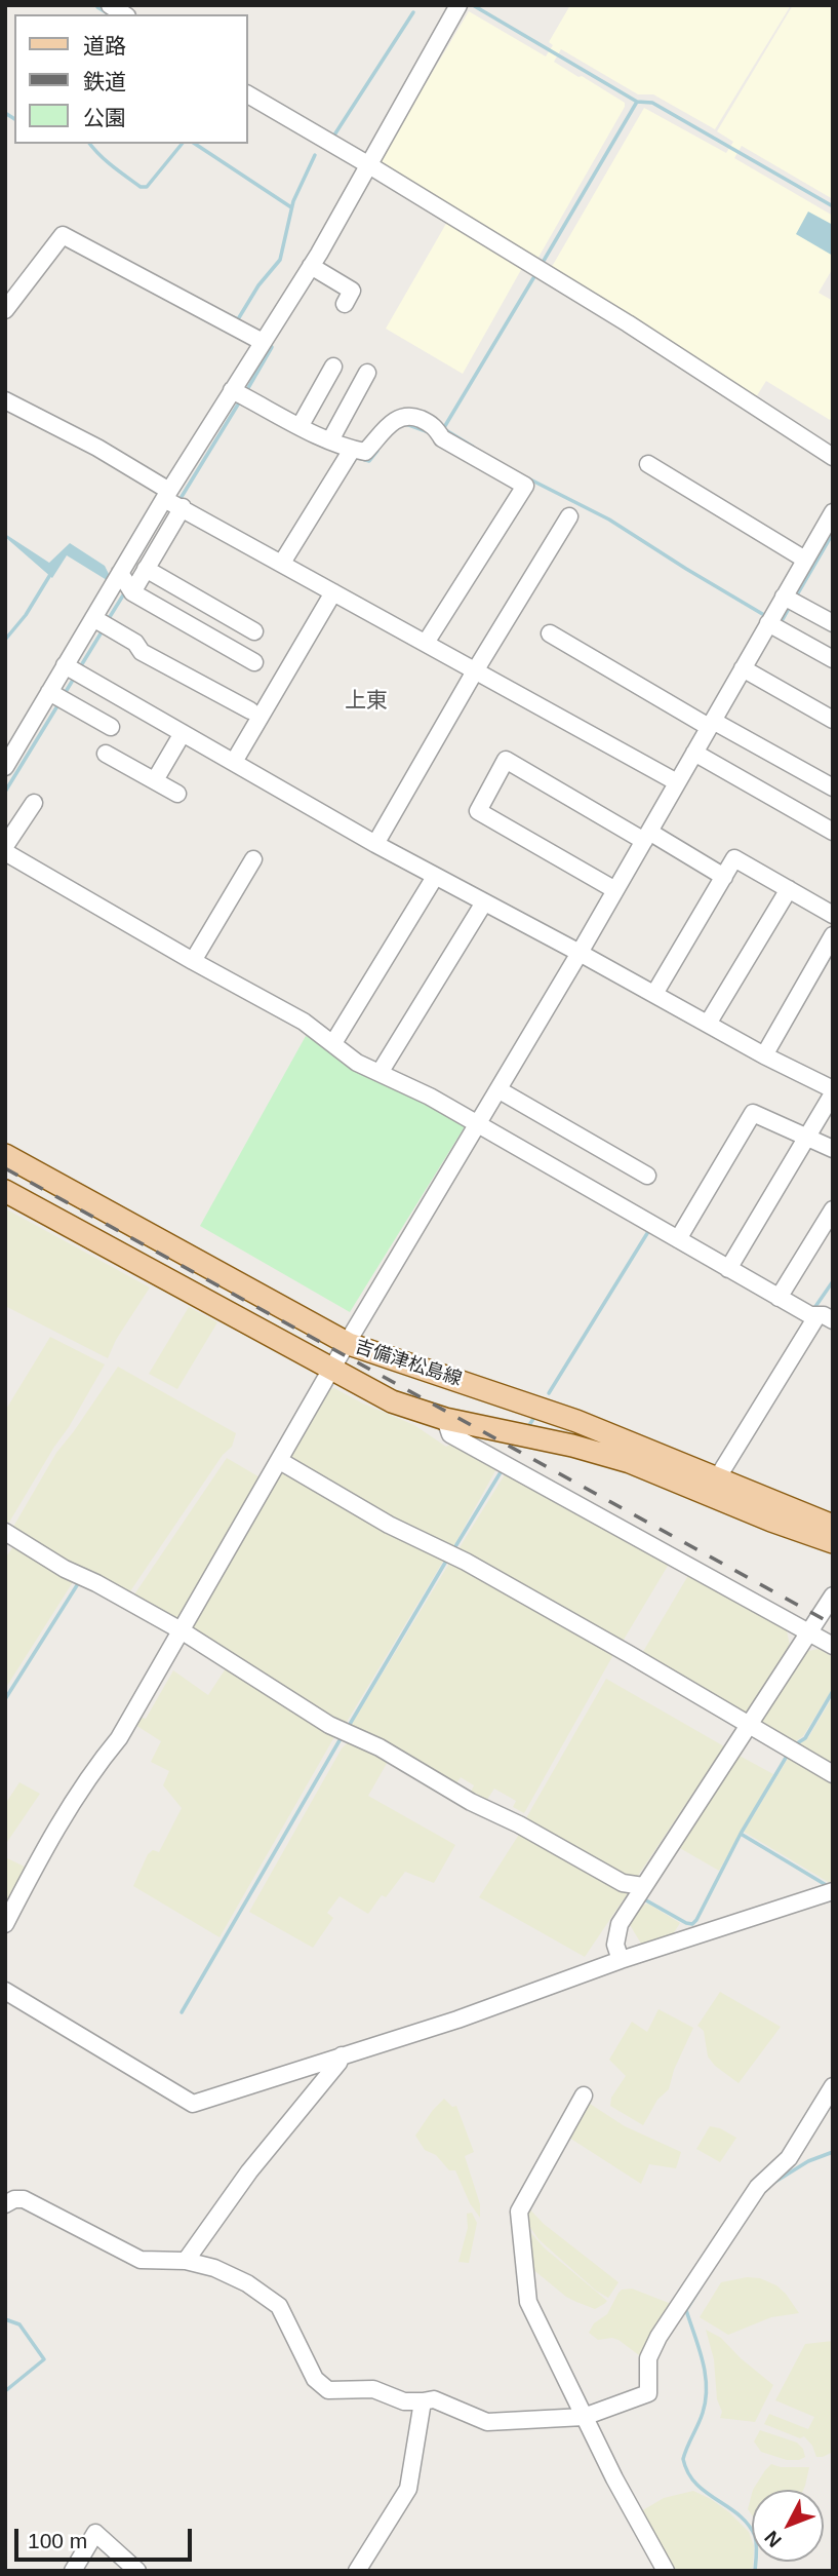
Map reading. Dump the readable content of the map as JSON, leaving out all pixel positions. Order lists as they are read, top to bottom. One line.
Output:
{"streets":{"main road":["吉備津松島線"]},"districts":["上東"],"legend":["道路","鉄道","公園"],"scale_bar":"100 m","north":"bottom left"}
